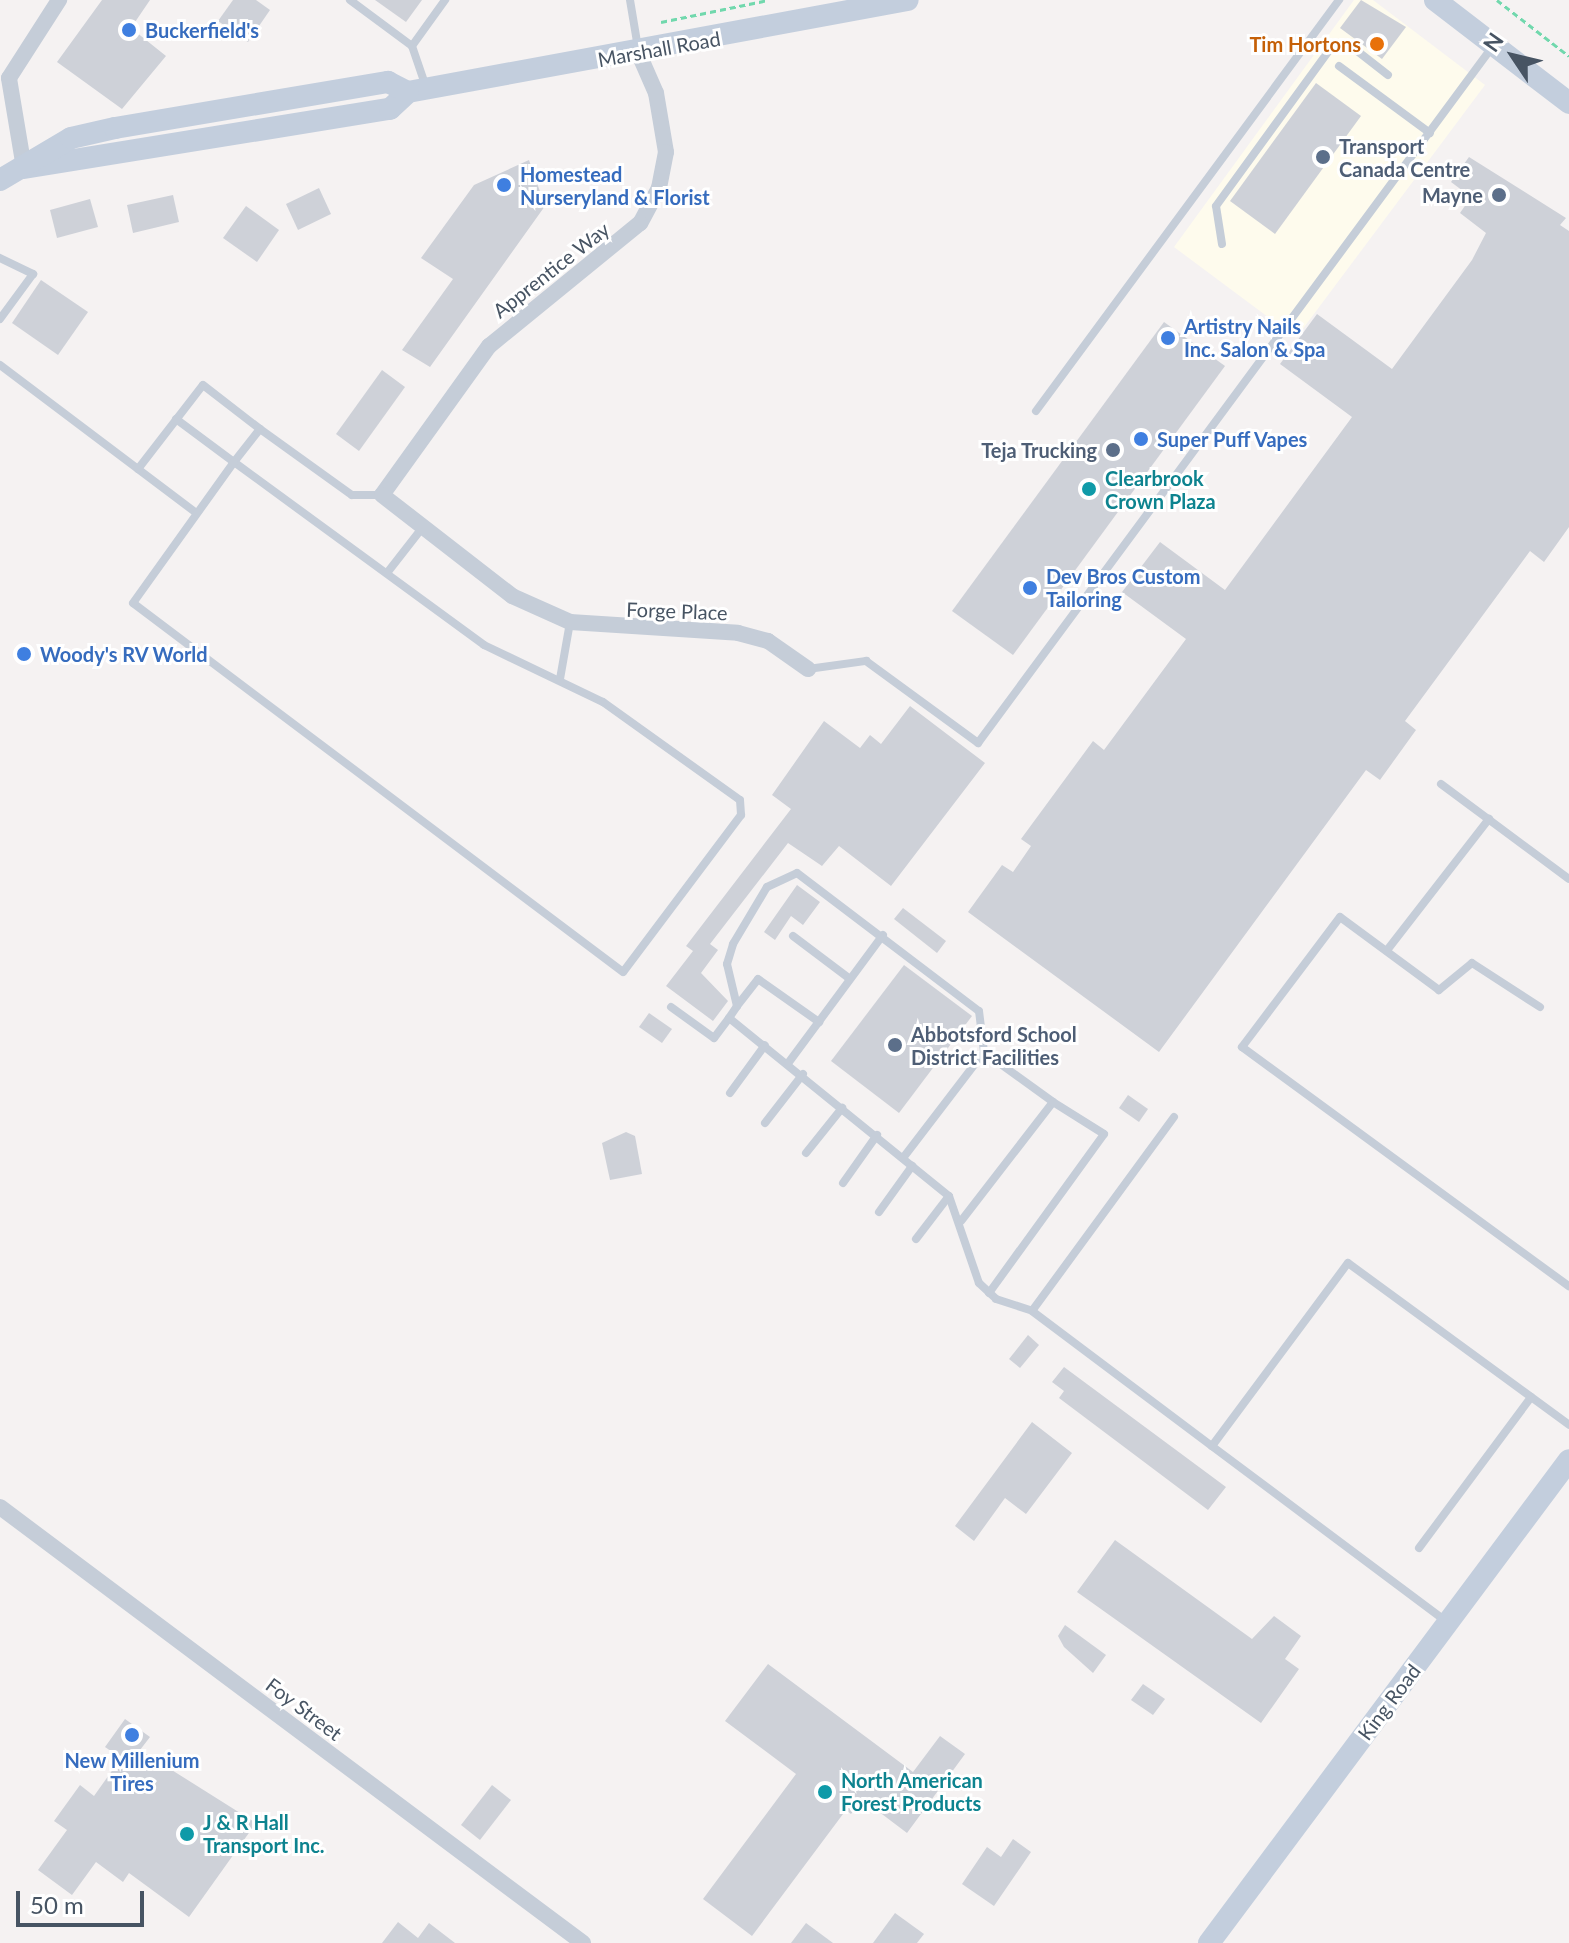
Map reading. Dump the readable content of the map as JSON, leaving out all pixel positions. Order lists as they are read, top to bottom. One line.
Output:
{"streets":{"main road":["Marshall Road","King Road"],"street":["Apprentice Way","Forge Place","Foy Street"]},"crossings":[["Marshall Road","Apprentice Way"],["Apprentice Way","Forge Place"]],"places":["Buckerfield's","Tim Hortons","Transport Canada Centre","Homestead Nurseryland & Florist","Mayne","Artistry Nails Inc. Salon & Spa","Super Puff Vapes","Teja Trucking","Clearbrook Crown Plaza","Dev Bros Custom Tailoring","Woody's RV World","Abbotsford School District Facilities","New Millenium Tires","North American Forest Products","J & R Hall Transport Inc."],"scale_bar":"50 m","north":"top left"}
